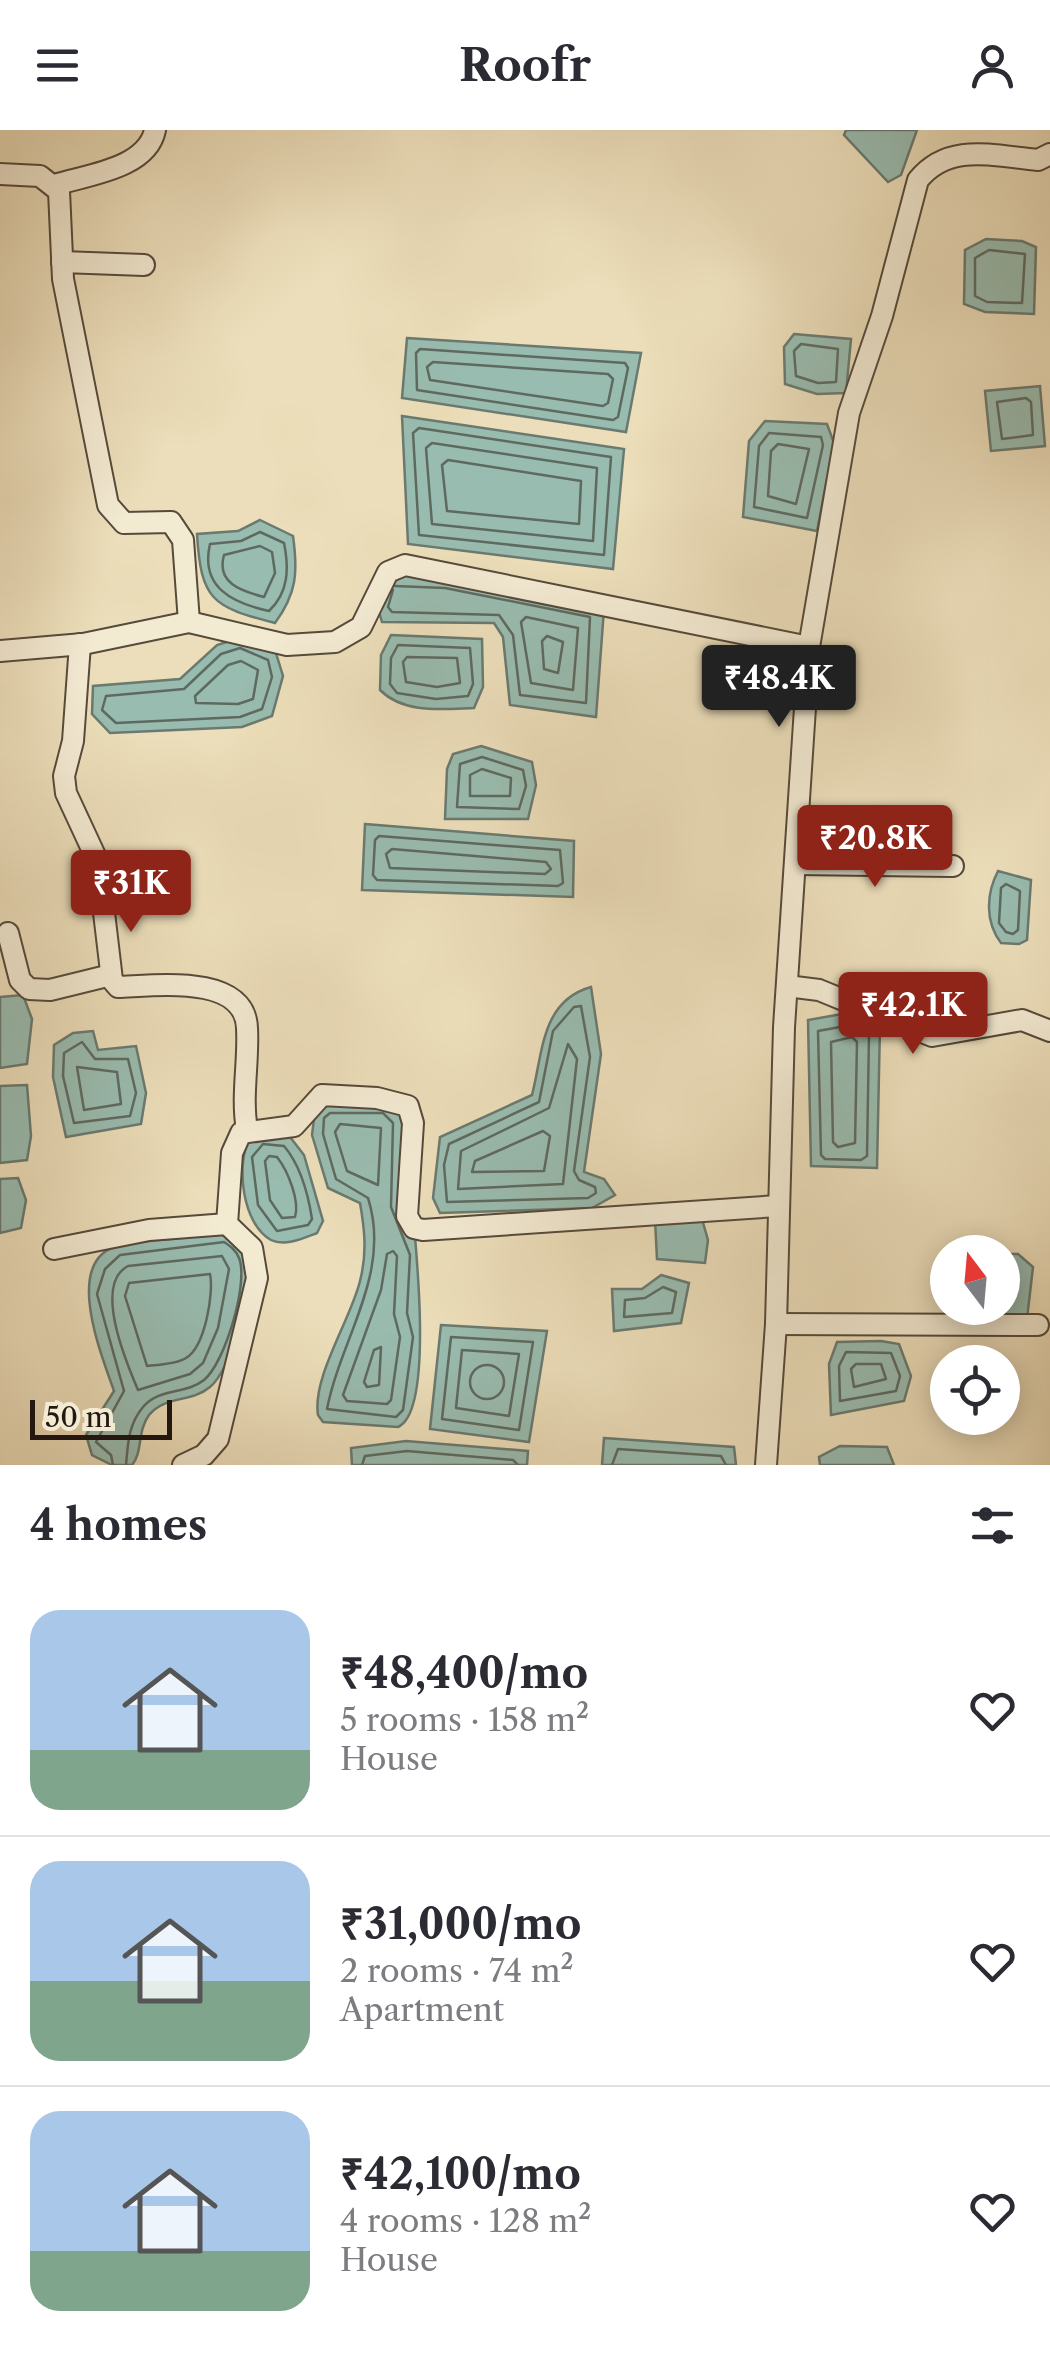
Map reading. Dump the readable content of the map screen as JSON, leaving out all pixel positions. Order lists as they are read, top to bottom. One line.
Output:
{"scale_bar":"50 m","north":"top","page":{"header":"Roofr","price":["₹48.4K","₹20.8K","₹31K","₹42.1K"],"scale":"50 m","heading":"4 homes","list":[{"name":"₹48,400/mo","note":"5 rooms · 158 m² · House"},{"name":"₹31,000/mo","note":"2 rooms · 74 m² · Apartment"},{"name":"₹42,100/mo","note":"4 rooms · 128 m² · House"}]}}
